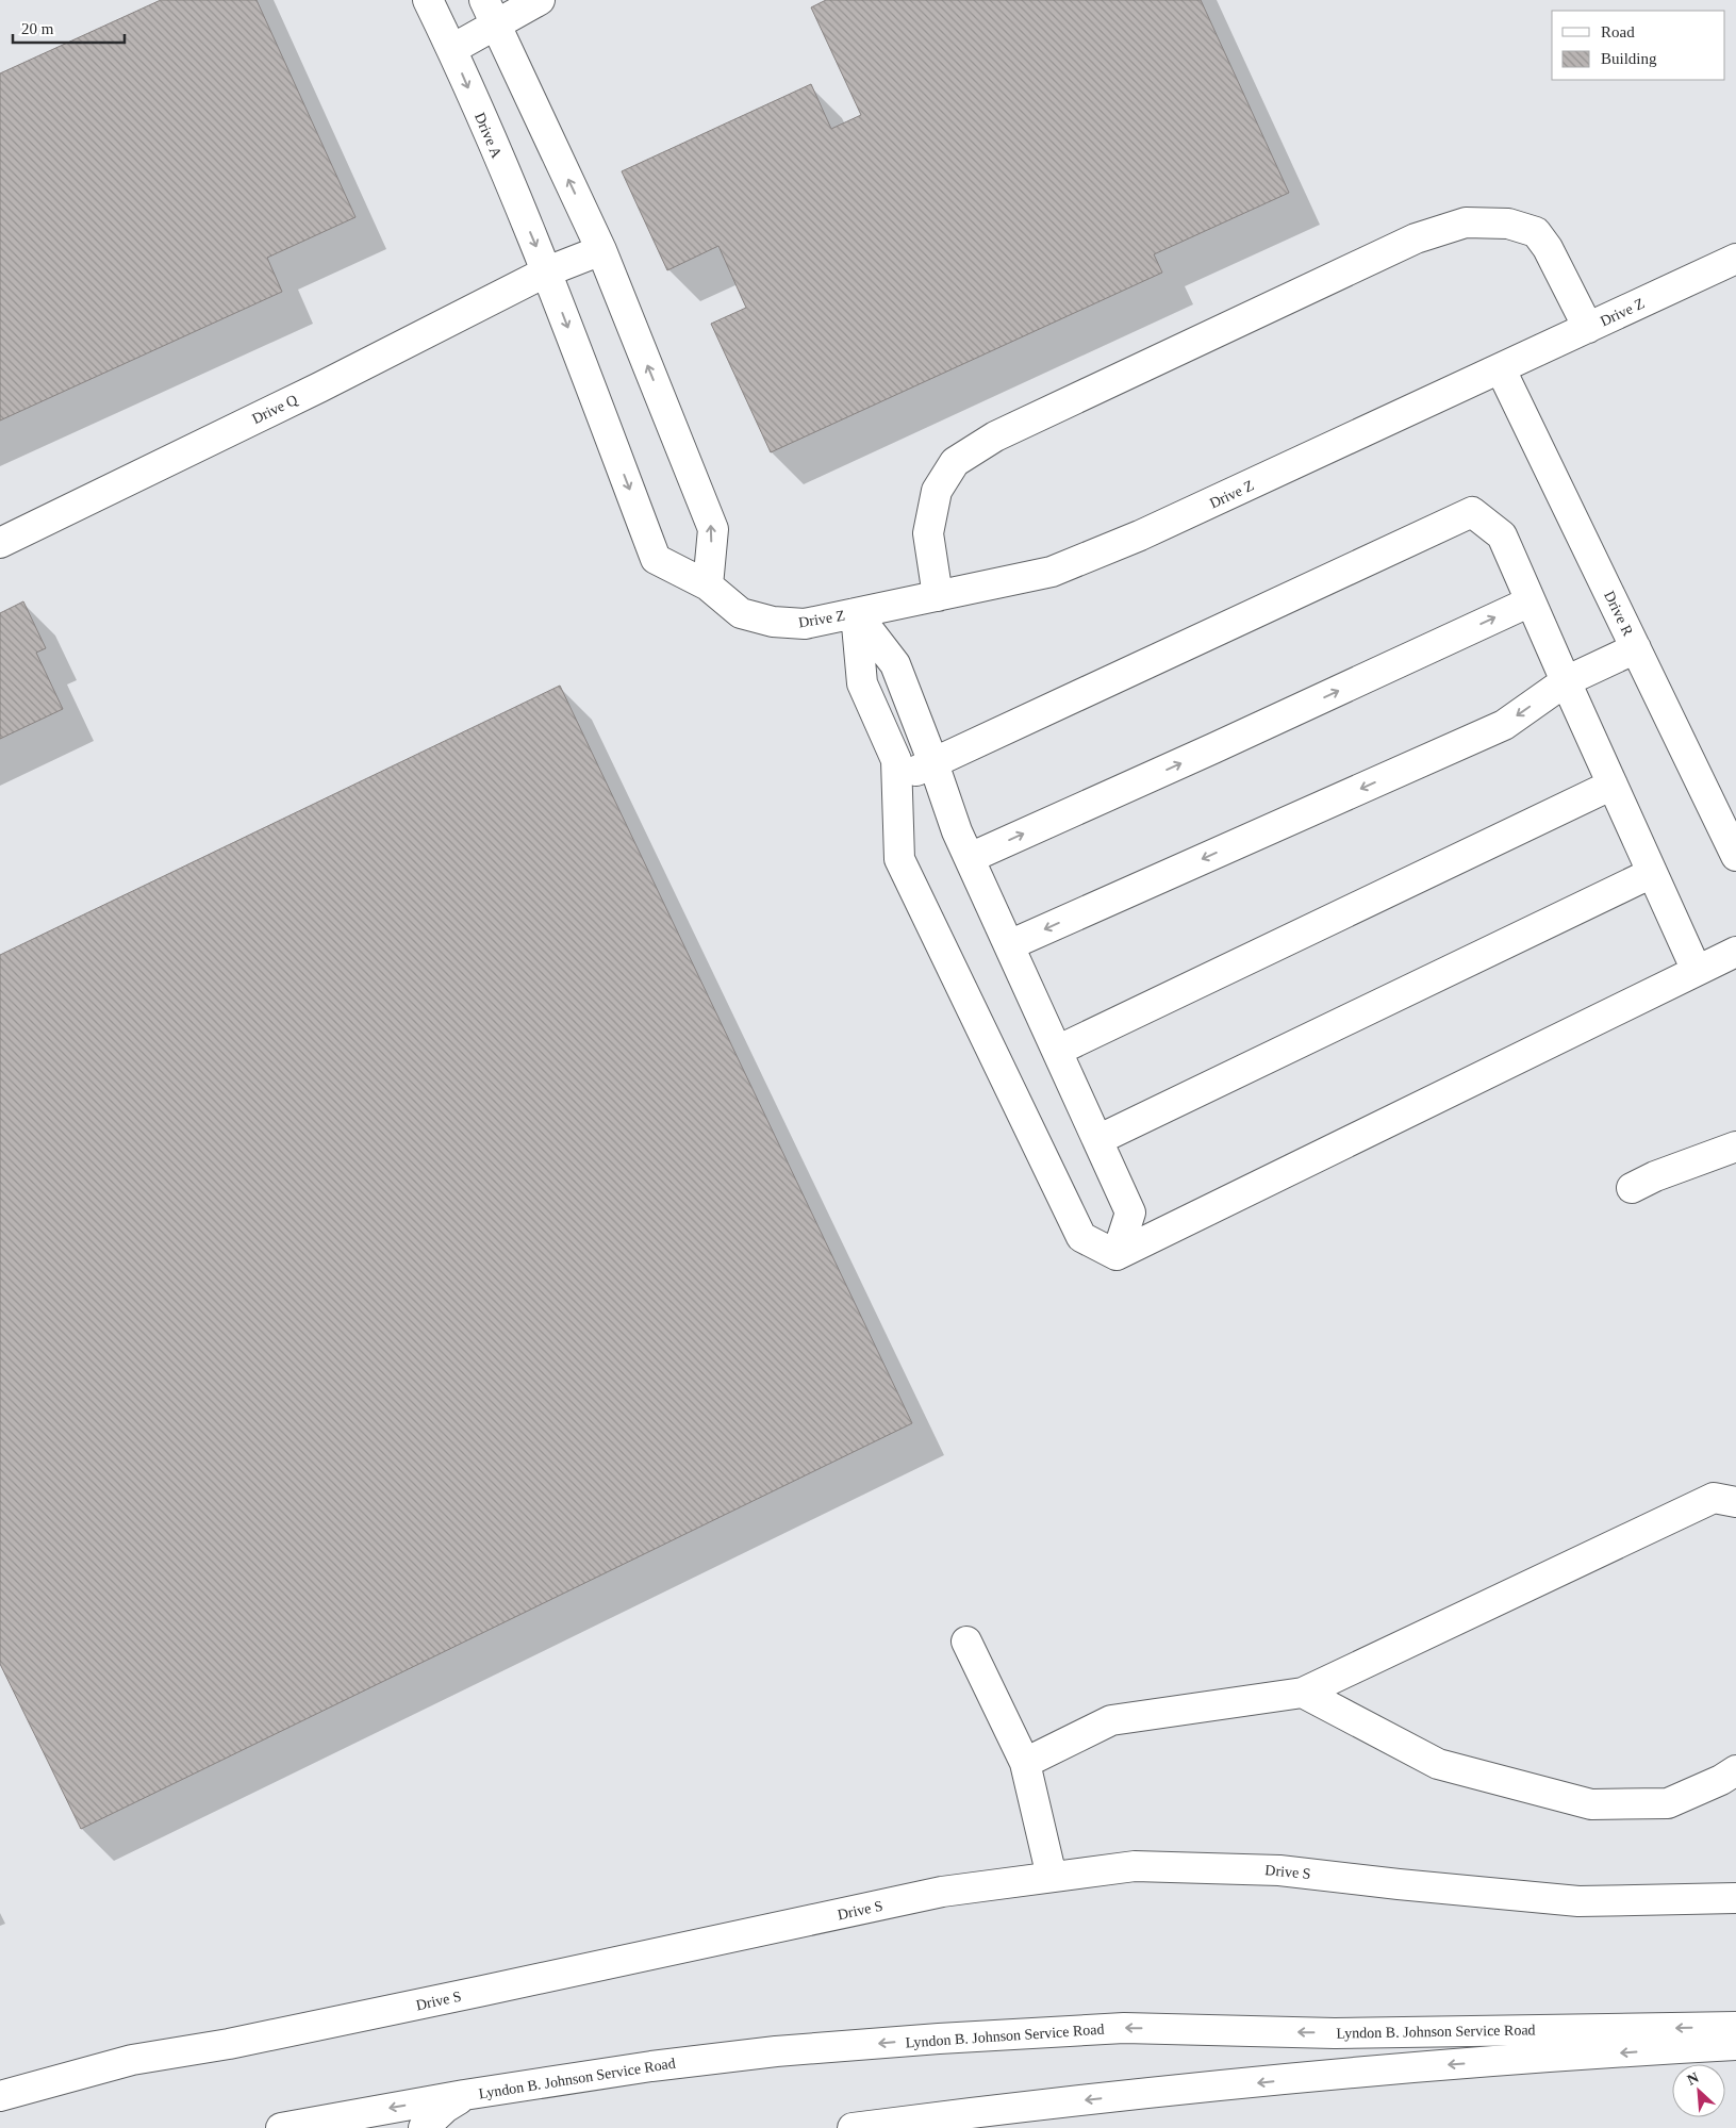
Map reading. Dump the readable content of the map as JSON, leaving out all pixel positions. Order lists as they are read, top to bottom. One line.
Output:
{"streets":{"main road":["Drive A","Drive Z","Drive Q","Drive R","Drive S","Lyndon B. Johnson Service Road"]},"crossings":[["Drive A","Drive Z"],["Drive A","Drive Q"],["Drive Z","Drive Q"],["Drive Z","Drive R"]],"legend":["Road","Building"],"scale_bar":"20 m","north":"top left"}
